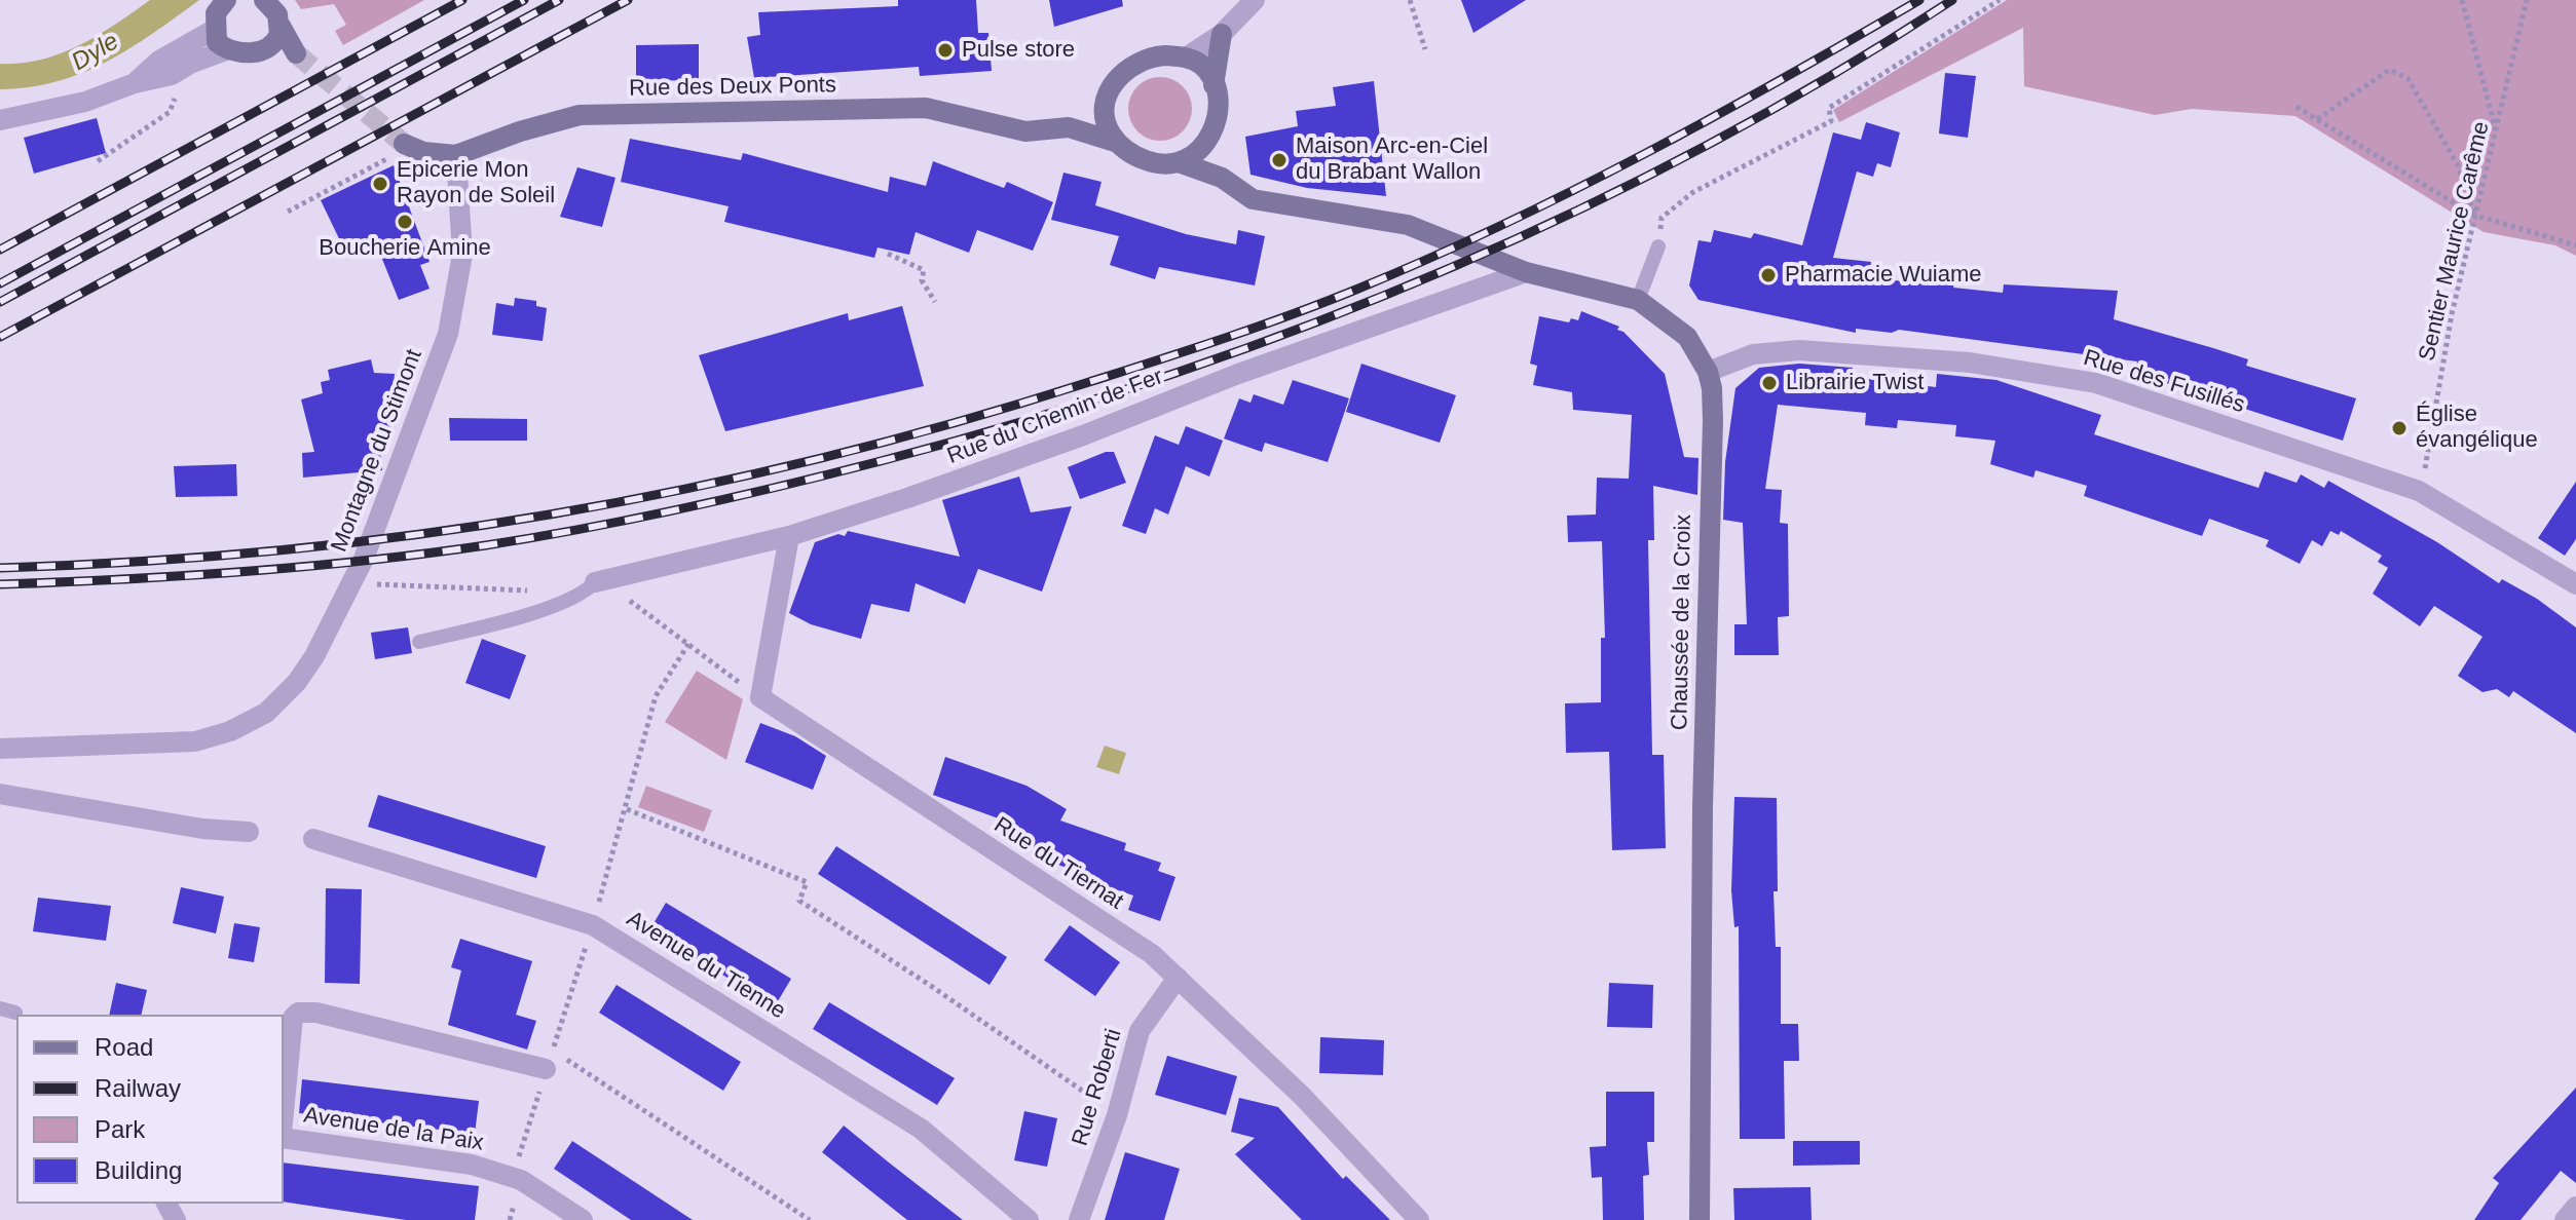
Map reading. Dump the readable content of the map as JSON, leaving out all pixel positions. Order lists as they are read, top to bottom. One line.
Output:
{"streets":{"main road":["Rue des Deux Ponts","Chaussée de la Croix"],"street":["Rue des Fusillés","Rue du Chemin de Fer","Montagne du Stimont","Rue du Tiernat","Avenue du Tienne","Rue Roberti","Avenue de la Paix"],"path":["Sentier Maurice Carême"]},"crossings":[["Rue des Deux Ponts","Montagne du Stimont"],["Rue des Deux Ponts","Chaussée de la Croix"],["Sentier Maurice Carême","Rue des Fusillés"],["Rue des Fusillés","Chaussée de la Croix"],["Rue du Chemin de Fer","Chaussée de la Croix"],["Rue du Tiernat","Rue Roberti"]],"water":["Dyle"],"places":["Pulse store","Maison Arc-en-Ciel du Brabant Wallon","Epicerie Mon Rayon de Soleil","Boucherie Amine","Pharmacie Wuiame","Librairie Twist","Église évangélique"],"legend":["Road","Railway","Park","Building"]}
